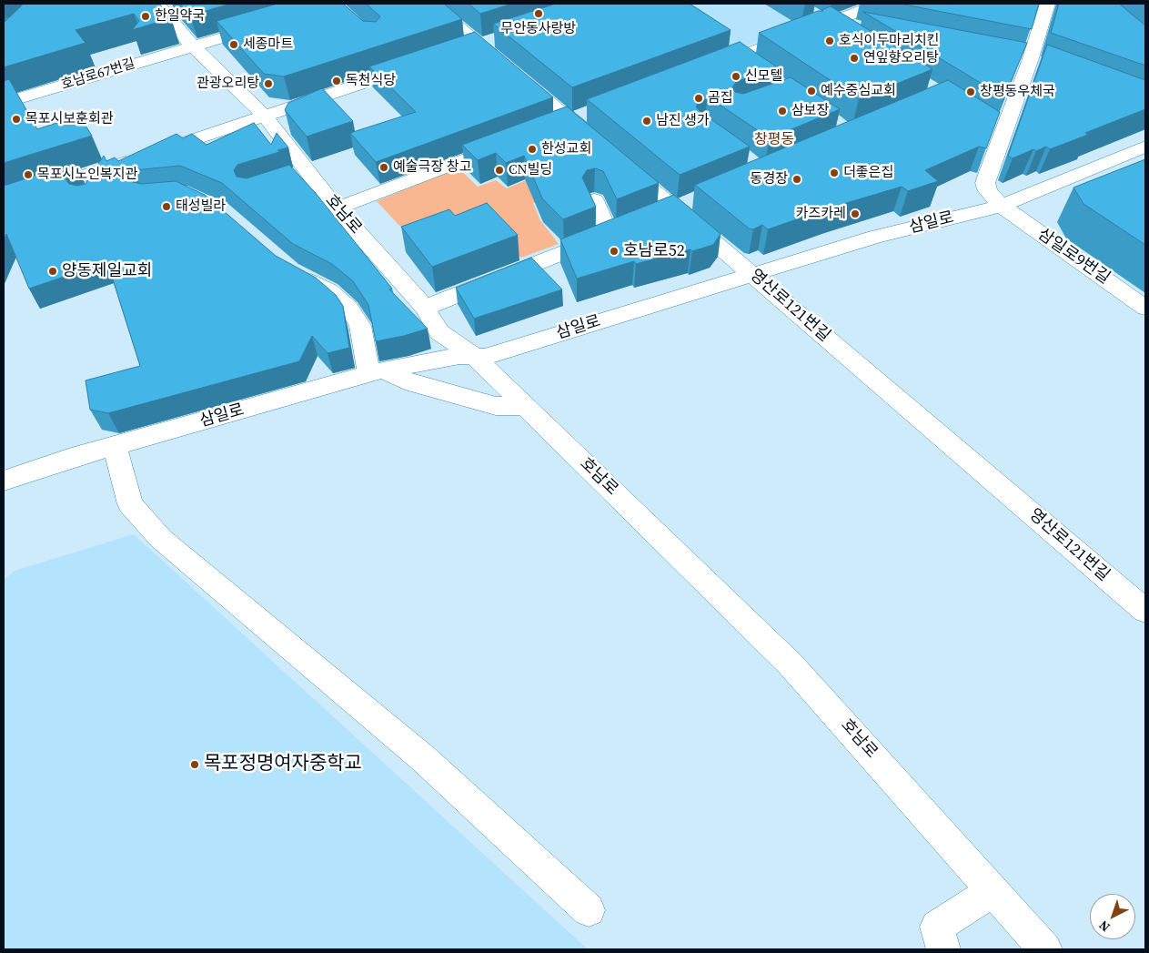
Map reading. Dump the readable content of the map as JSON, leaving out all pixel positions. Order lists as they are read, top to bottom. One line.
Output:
{"streets":{"street":["호남로67번길","호남로","삼일로","삼일로9번길","영산로121번길"]},"crossings":[["호남로67번길","호남로"],["호남로","삼일로"],["삼일로","삼일로9번길"],["삼일로","영산로121번길"]],"districts":["창평동"],"places":["무안동사랑방","한일약국","호식이두마리치킨","세종마트","연잎향오리탕","신모텔","독천식당","관광오리탕","예수중심교회","창평동우체국","곰집","삼보장","목포시보훈회관","남진 생가","한성교회","예술극장 창고","CN빌딩","더좋은집","목포시노인복지관","동경장","태성빌라","카즈카레","호남로52","양동제일교회","목포정명여자중학교"],"north":"bottom left"}
